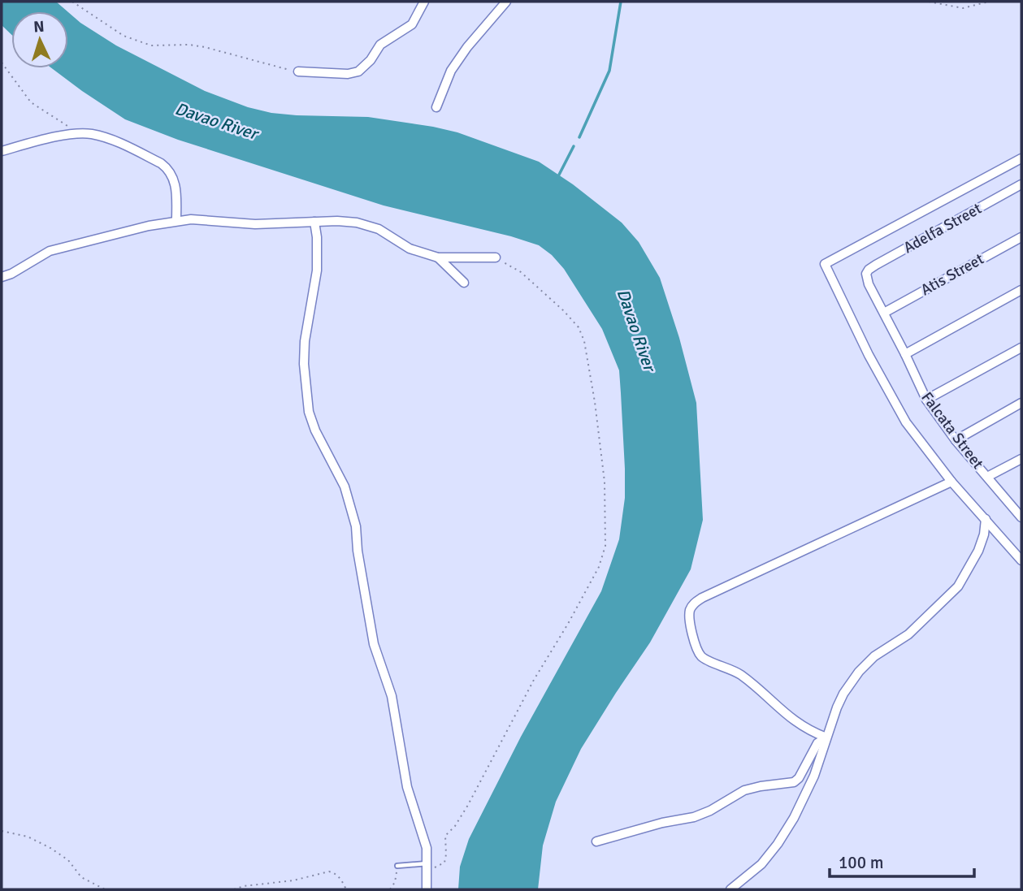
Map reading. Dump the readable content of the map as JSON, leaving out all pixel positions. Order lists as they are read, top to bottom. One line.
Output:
{"streets":{"street":["Adelfa Street","Atis Street","Falcata Street"]},"crossings":[["Adelfa Street","Falcata Street"],["Atis Street","Falcata Street"]],"water":["Davao River"],"scale_bar":"100 m","north":"top"}
